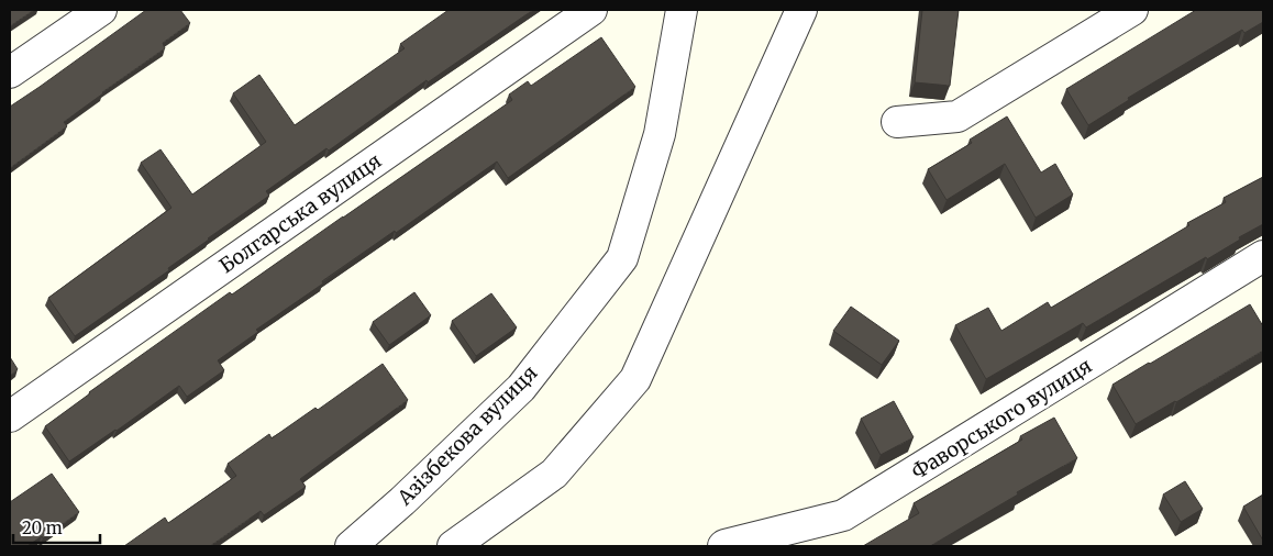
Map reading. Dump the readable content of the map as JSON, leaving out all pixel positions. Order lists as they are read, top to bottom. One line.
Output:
{"streets":{"street":["Болгарська вулиця","Фаворського вулиця","Азізбекова вулиця"]},"scale_bar":"20 m"}
